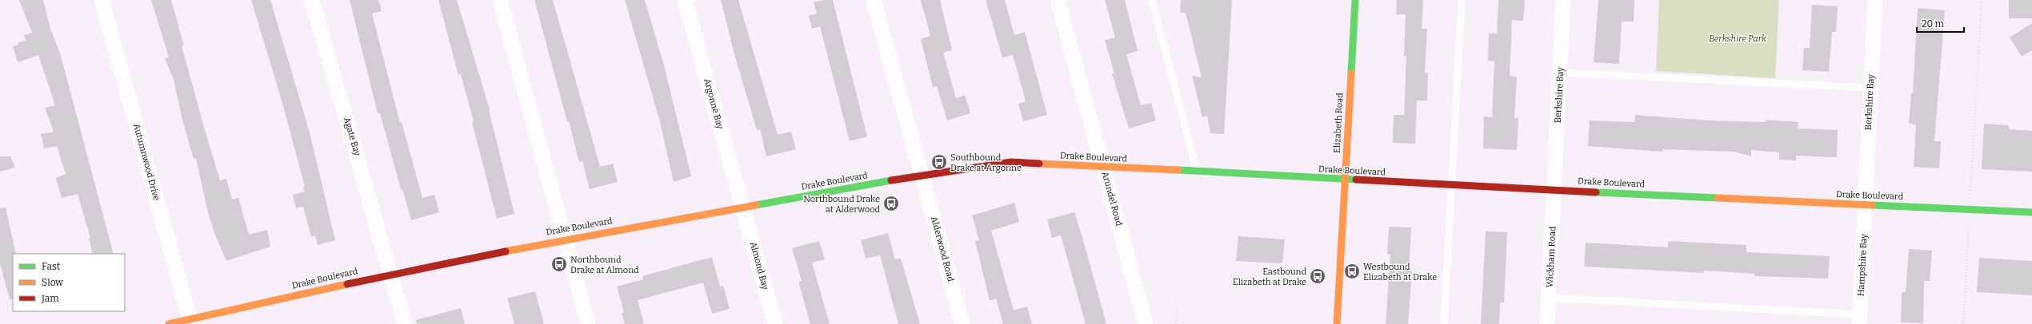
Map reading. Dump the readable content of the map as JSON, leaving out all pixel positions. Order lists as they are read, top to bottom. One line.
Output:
{"streets":{"street":["Berkshire Bay","Argonne Bay","Elizabeth Road","Agate Bay","Drake Boulevard","Autumnwood Drive","Arundel Road","Alderwood Road","Wickham Road","Hampshire Bay","Almond Bay"]},"crossings":[["Berkshire Bay","Drake Boulevard"],["Berkshire Bay","Wickham Road"],["Berkshire Bay","Hampshire Bay"],["Argonne Bay","Drake Boulevard"],["Argonne Bay","Almond Bay"],["Elizabeth Road","Drake Boulevard"],["Agate Bay","Drake Boulevard"],["Drake Boulevard","Autumnwood Drive"],["Drake Boulevard","Arundel Road"],["Drake Boulevard","Alderwood Road"],["Drake Boulevard","Wickham Road"],["Drake Boulevard","Hampshire Bay"],["Drake Boulevard","Almond Bay"]],"parks":["Berkshire Park"],"places":{"bus stop":["Southbound Drake at Argonne","Northbound Drake at Alderwood","Northbound Drake at Almond","Westbound Elizabeth at Drake","Eastbound Elizabeth at Drake"]},"legend":["Fast","Slow","Jam"],"scale_bar":"20 m"}
